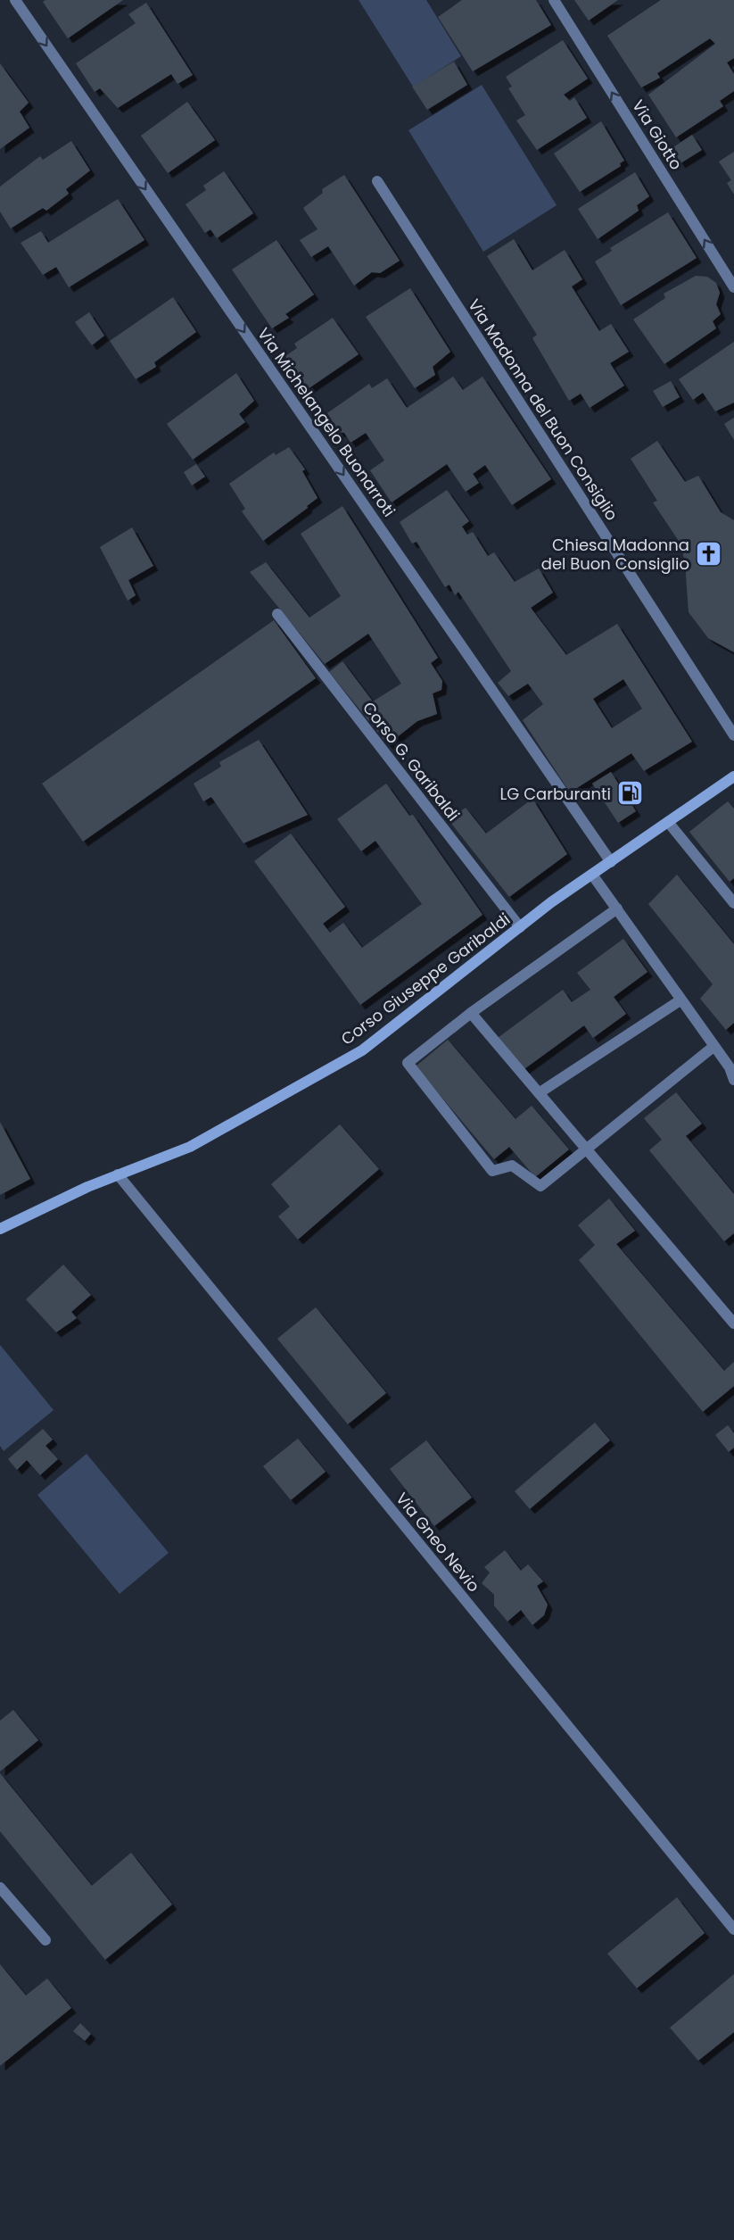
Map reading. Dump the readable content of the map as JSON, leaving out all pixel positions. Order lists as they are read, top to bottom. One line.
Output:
{"streets":{"street":["Via Giotto","Via Madonna del Buon Consiglio","Via Michelangelo Buonarroti","Corso G. Garibaldi","Corso Giuseppe Garibaldi","Via Gneo Nevio"]},"crossings":[["Via Michelangelo Buonarroti","Corso Giuseppe Garibaldi"],["Corso G. Garibaldi","Corso Giuseppe Garibaldi"],["Corso Giuseppe Garibaldi","Via Gneo Nevio"]],"one_way":["Via Giotto","Via Michelangelo Buonarroti"],"places":{"church":["Chiesa Madonna del Buon Consiglio"],"fuel station":["LG Carburanti"]}}
